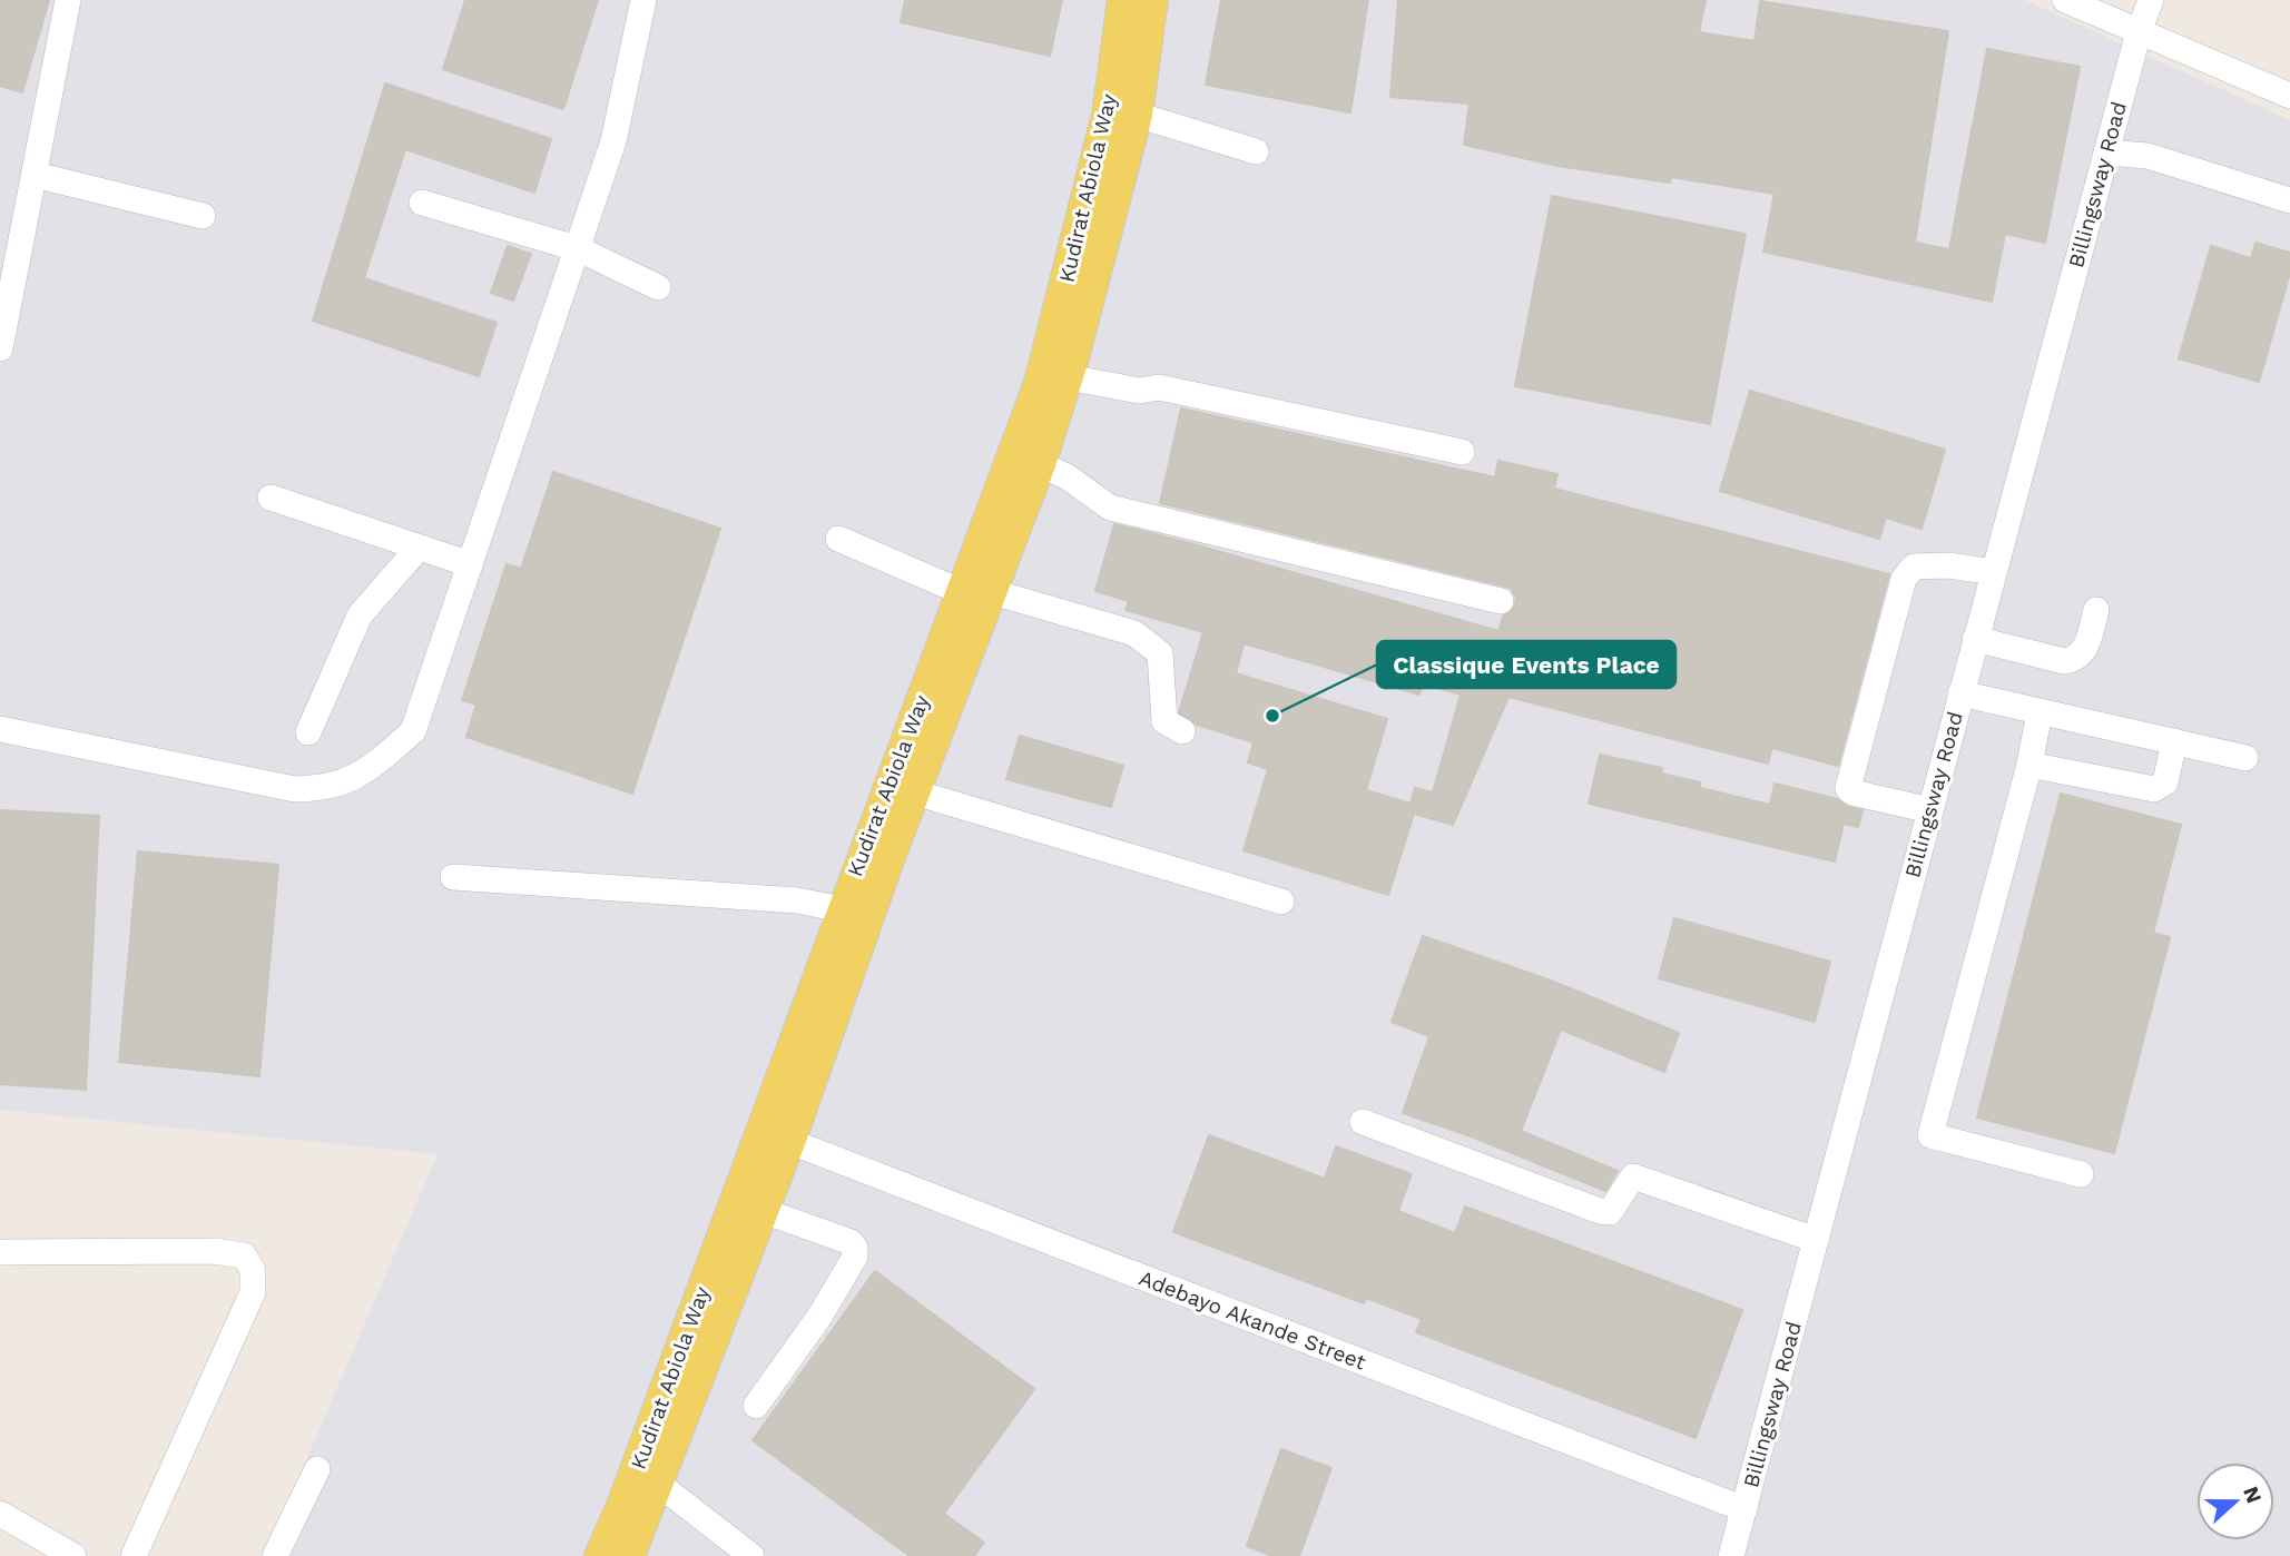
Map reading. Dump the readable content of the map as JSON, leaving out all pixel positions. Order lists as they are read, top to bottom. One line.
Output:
{"streets":{"main road":["Kudirat Abiola Way"],"street":["Billingsway Road","Adebayo Akande Street"]},"crossings":[["Billingsway Road","Adebayo Akande Street"],["Kudirat Abiola Way","Adebayo Akande Street"]],"places":["Classique Events Place"],"north":"right"}
